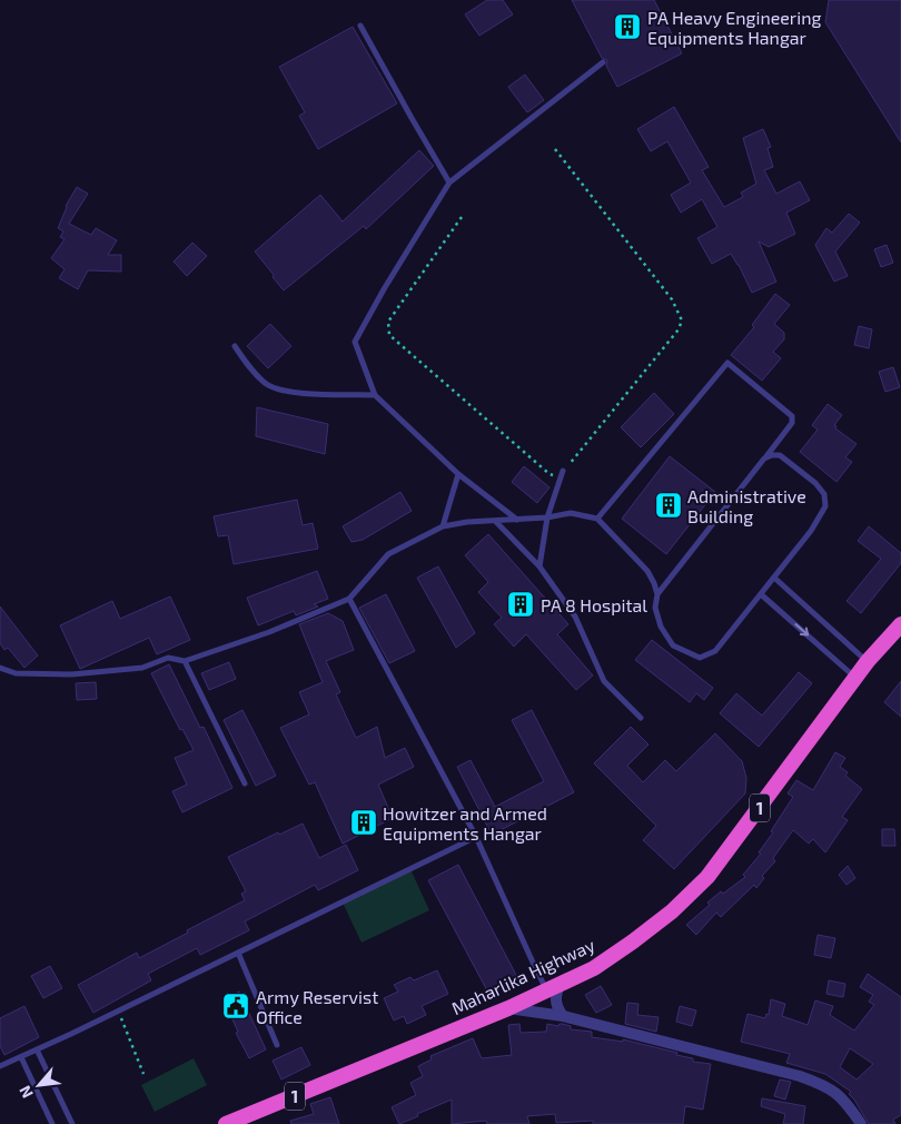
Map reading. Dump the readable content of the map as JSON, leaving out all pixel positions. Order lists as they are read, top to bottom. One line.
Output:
{"streets":{"highway":["1","Maharlika Highway"]},"places":{"building":["PA Heavy Engineering Equipments Hangar","Administrative Building","PA 8 Hospital","Howitzer and Armed Equipments Hangar"],"public building":["Army Reservist Office"]},"north":"bottom left"}
